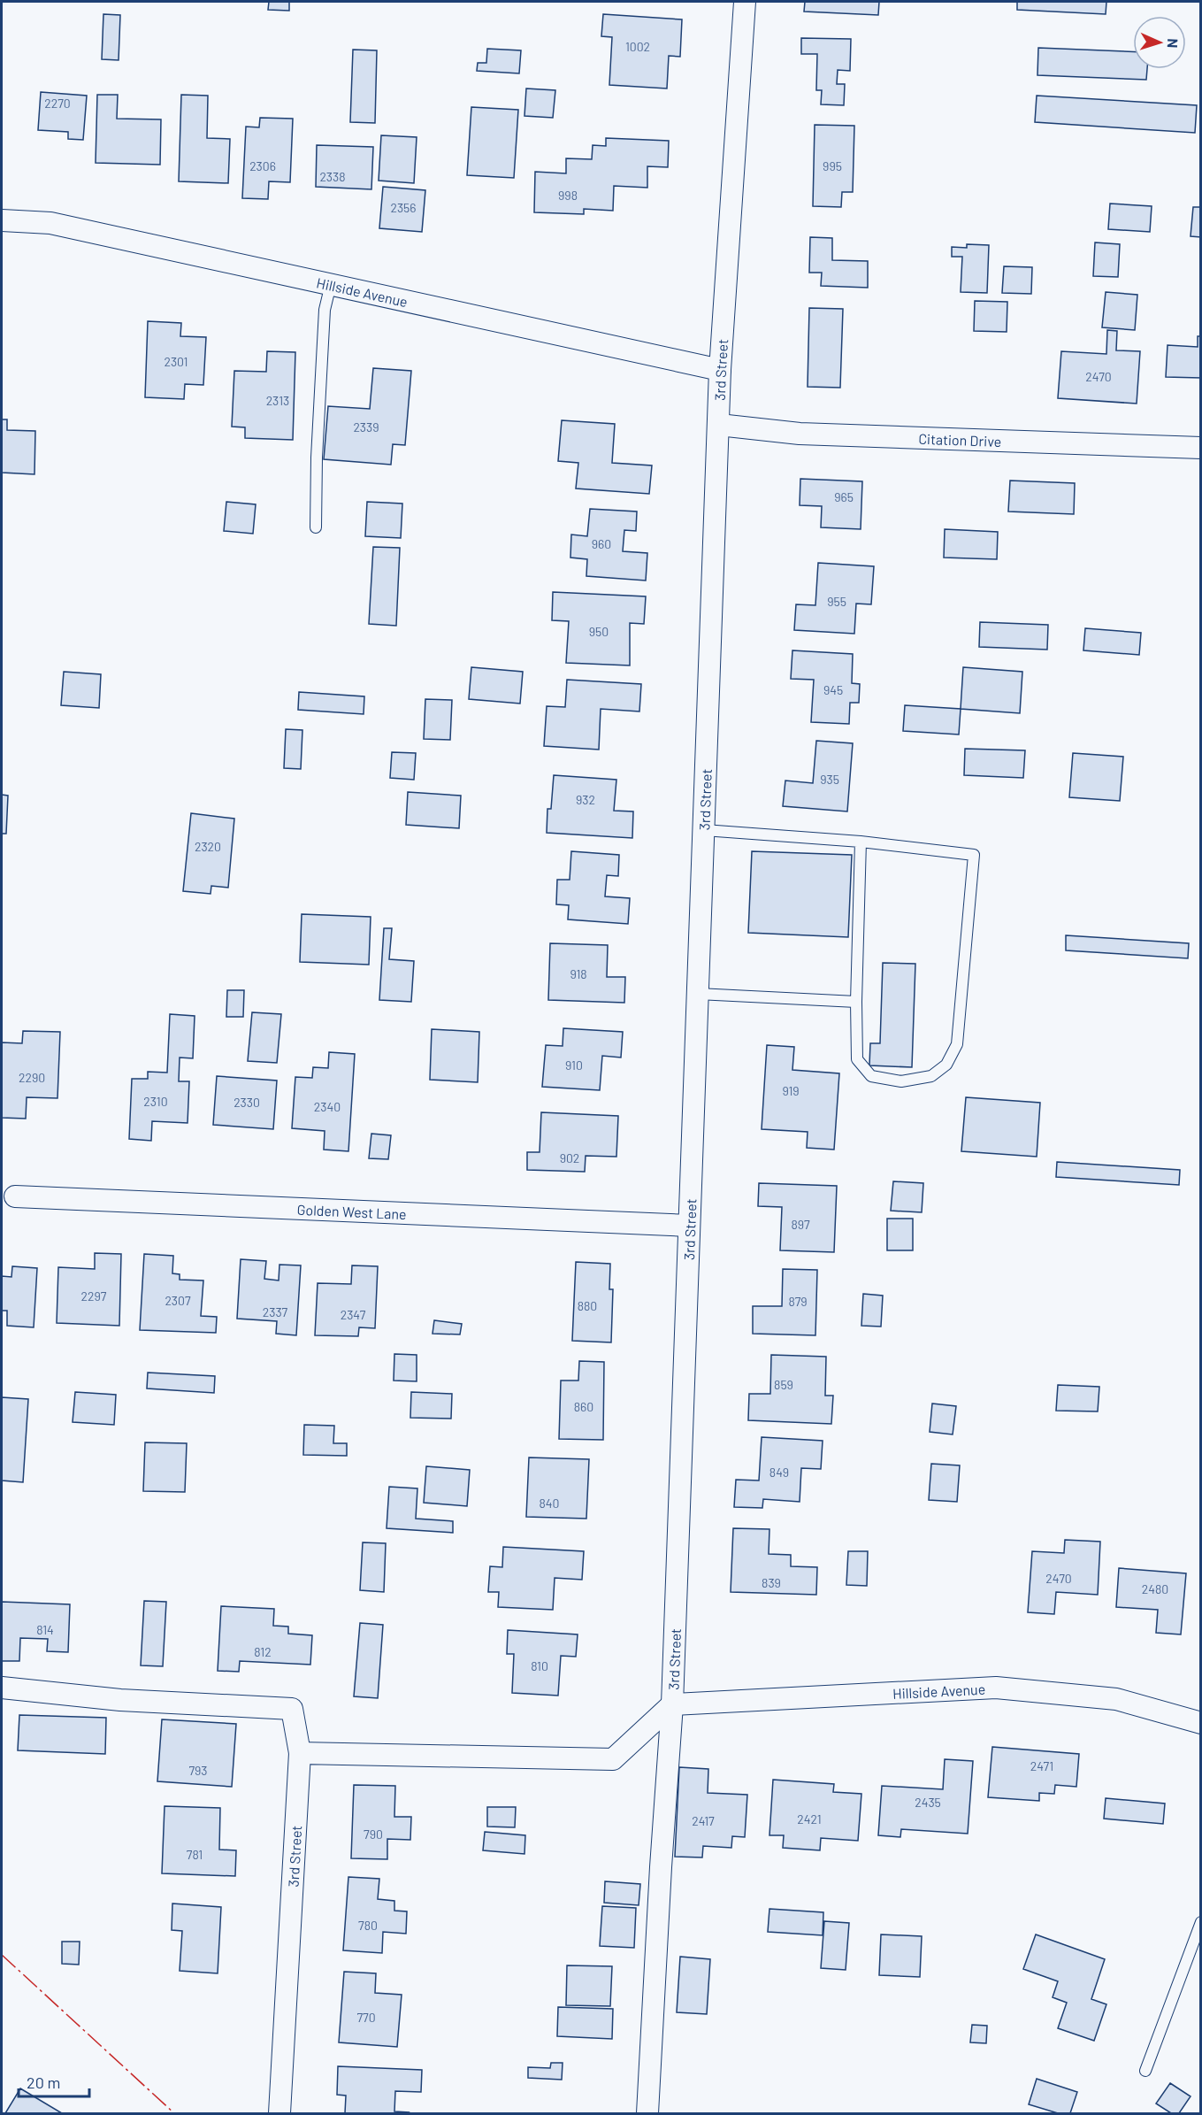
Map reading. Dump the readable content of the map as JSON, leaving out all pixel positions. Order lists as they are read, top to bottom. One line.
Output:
{"streets":{"street":["Hillside Avenue","3rd Street","Citation Drive","Golden West Lane"]},"crossings":[["Hillside Avenue","3rd Street"],["3rd Street","Citation Drive"],["3rd Street","Golden West Lane"]],"house_numbers":["1002","2270","2306","995","2338","998","2356","2301","2470","2313","2339","965","960","955","950","945","935","932","2320","918","910","2290","919","2310","2330","2340","902","897","2297","2307","879","880","2337","2347","859","860","849","840","2470","839","2480","814","812","810","2471","793","2435","2421","2417","790","781","780","770"],"scale_bar":"20 m","north":"right"}
